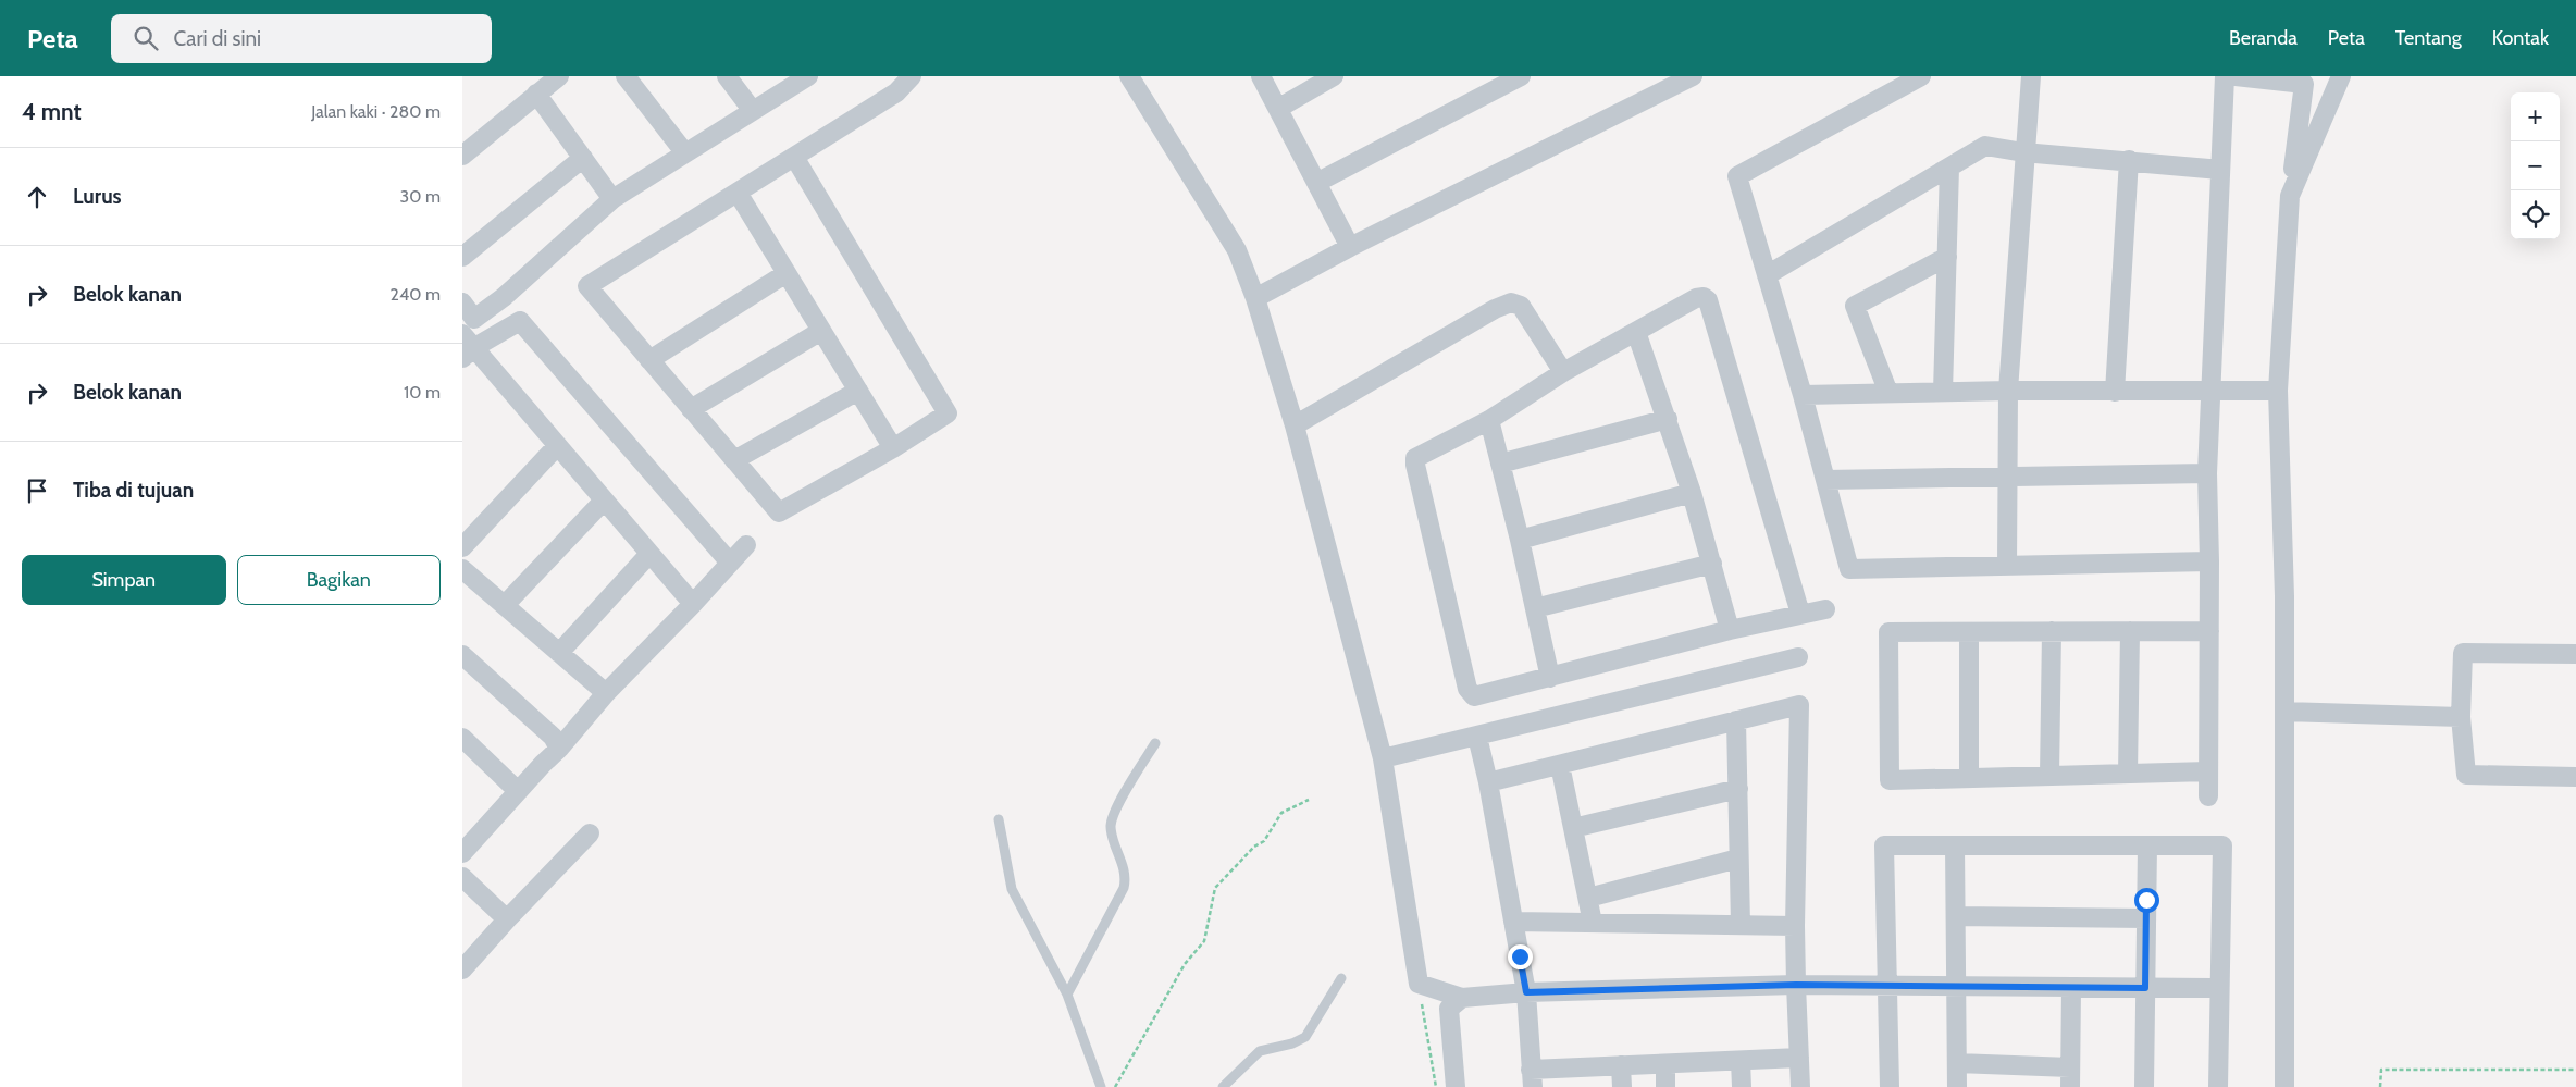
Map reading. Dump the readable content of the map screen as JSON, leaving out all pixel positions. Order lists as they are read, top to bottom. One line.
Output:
{"page":{"header":"Peta","search":"Cari di sini","nav":["Beranda","Peta","Tentang","Kontak"],"heading":["4 mnt","Jalan kaki · 280 m"],"map_buttons":["+","−"],"list":[["Lurus","30 m"],["Belok kanan","240 m"],["Belok kanan","10 m"],"Tiba di tujuan"],"buttons":["Simpan","Bagikan"]}}
